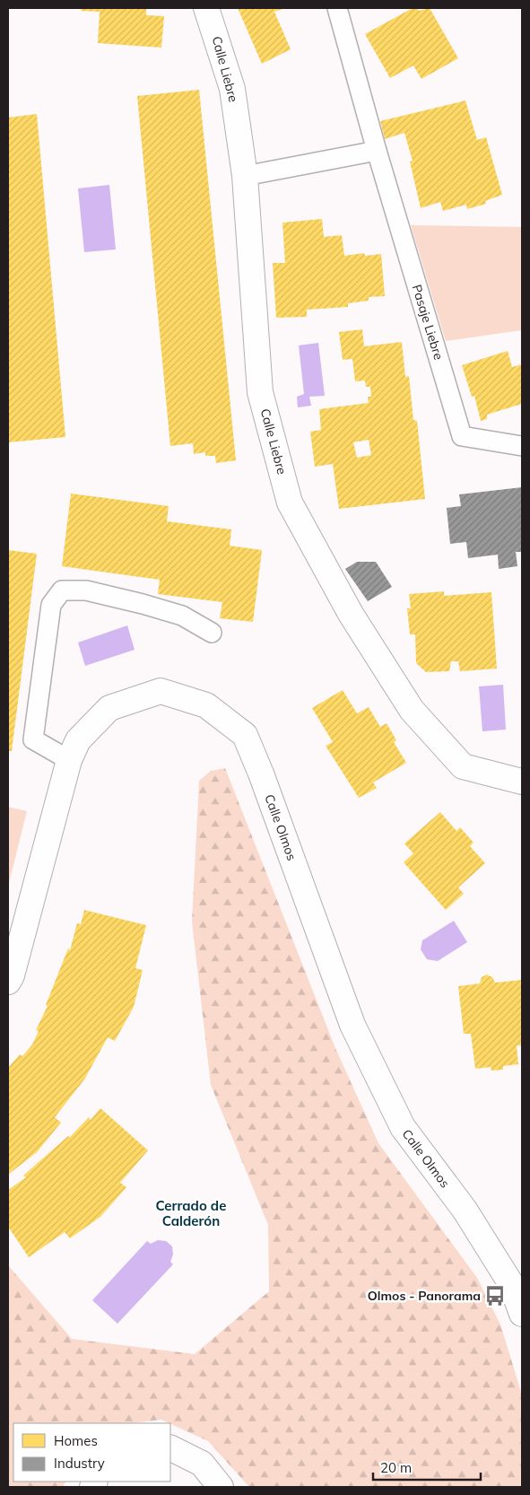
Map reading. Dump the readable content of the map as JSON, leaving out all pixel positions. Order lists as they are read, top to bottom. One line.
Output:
{"streets":{"street":["Calle Liebre","Calle Olmos"],"lane":["Pasaje Liebre"]},"districts":["Cerrado de Calderón"],"places":{"bus stop":["Olmos - Panorama"]},"legend":["Homes","Industry"],"scale_bar":"20 m"}
